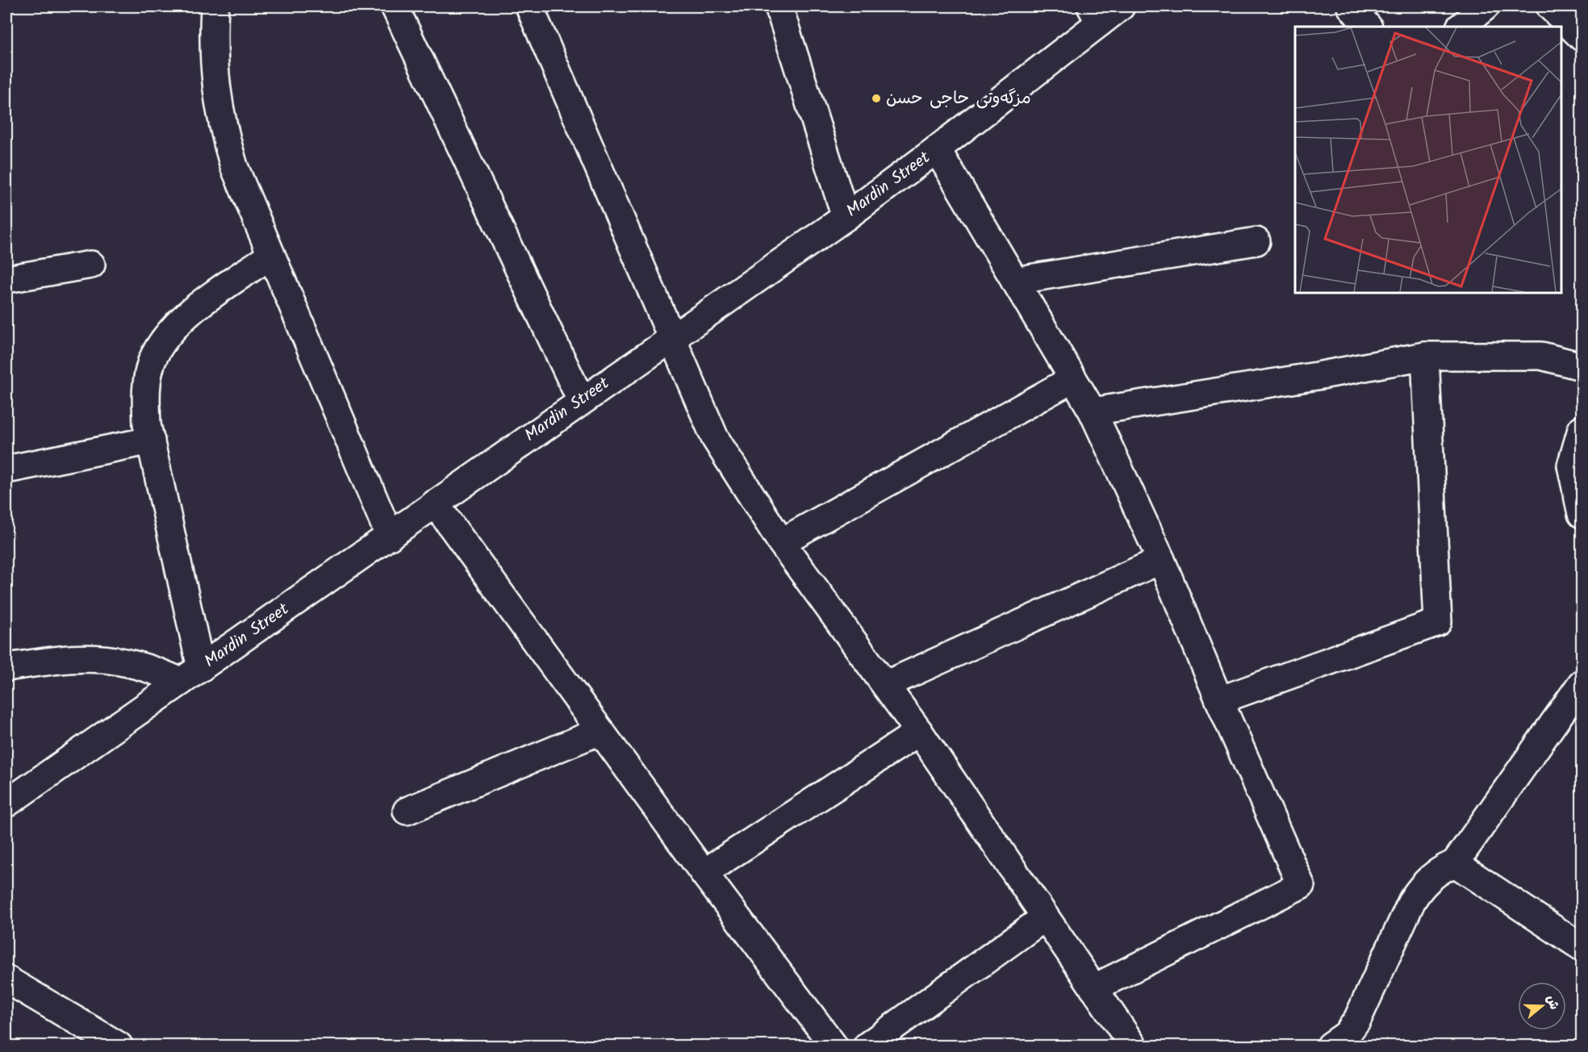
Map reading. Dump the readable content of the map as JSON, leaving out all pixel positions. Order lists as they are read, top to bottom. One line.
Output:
{"streets":{"street":["Mardin Street"]},"places":["مزگەوتی حاجی حسن"],"north":"right"}
